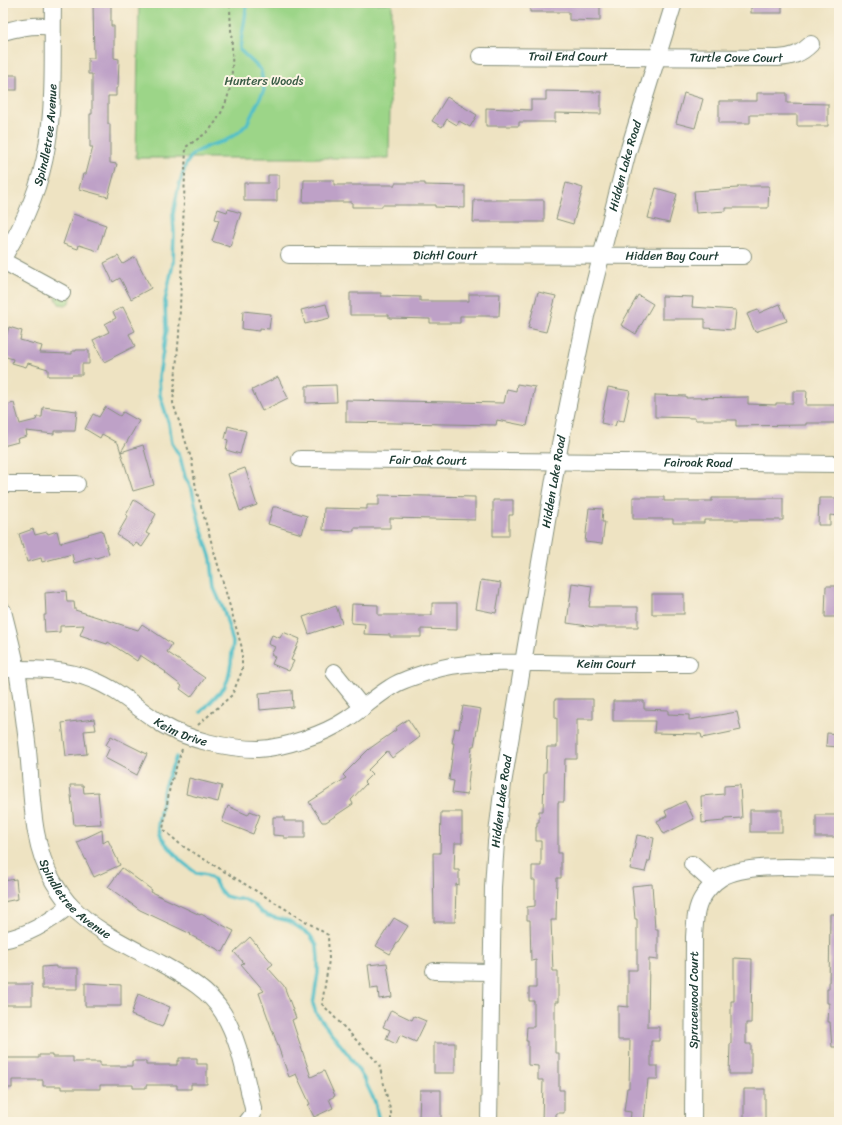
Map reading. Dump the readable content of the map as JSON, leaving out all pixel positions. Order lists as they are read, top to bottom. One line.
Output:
{"streets":{"street":["Trail End Court","Turtle Cove Court","Spindletree Avenue","Hidden Lake Road","Dichtl Court","Hidden Bay Court","Fair Oak Court","Fairoak Road","Keim Court","Keim Drive","Sprucewood Court"]},"crossings":[["Trail End Court","Turtle Cove Court"],["Trail End Court","Hidden Lake Road"],["Turtle Cove Court","Hidden Lake Road"],["Spindletree Avenue","Keim Drive"],["Hidden Lake Road","Dichtl Court"],["Hidden Lake Road","Hidden Bay Court"],["Hidden Lake Road","Fair Oak Court"],["Hidden Lake Road","Fairoak Road"],["Hidden Lake Road","Keim Court"],["Hidden Lake Road","Keim Drive"],["Dichtl Court","Hidden Bay Court"],["Fair Oak Court","Fairoak Road"],["Keim Court","Keim Drive"]],"parks":["Hunters Woods"]}
